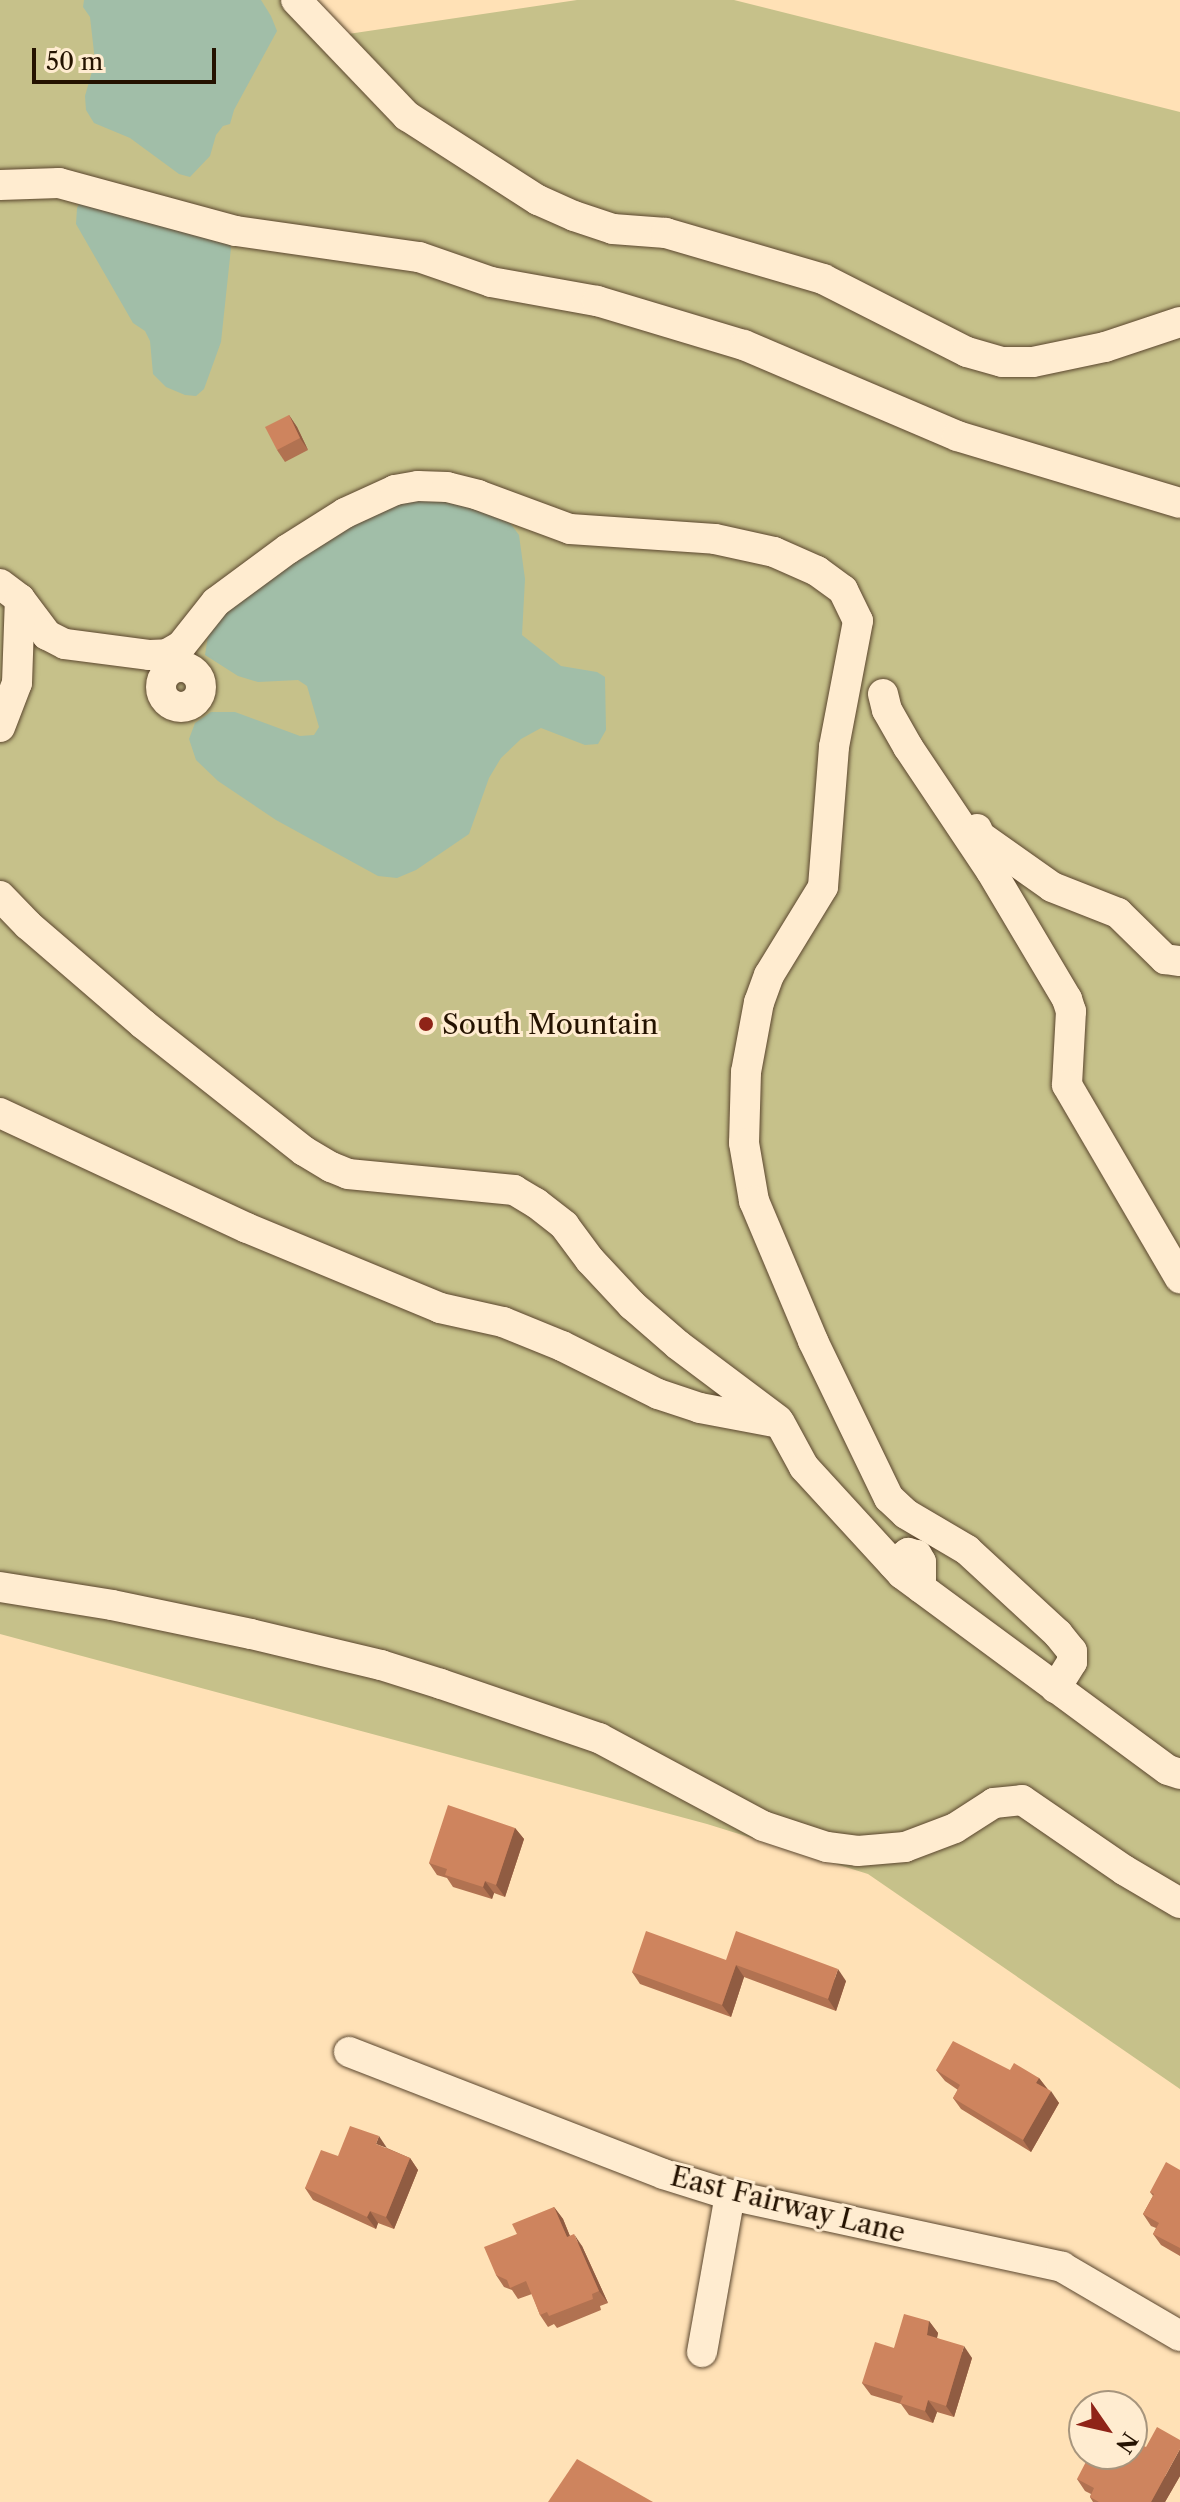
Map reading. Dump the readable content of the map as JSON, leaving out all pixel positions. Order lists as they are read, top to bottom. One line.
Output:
{"streets":{"street":["East Fairway Lane"]},"places":["South Mountain"],"scale_bar":"50 m","north":"bottom right"}
